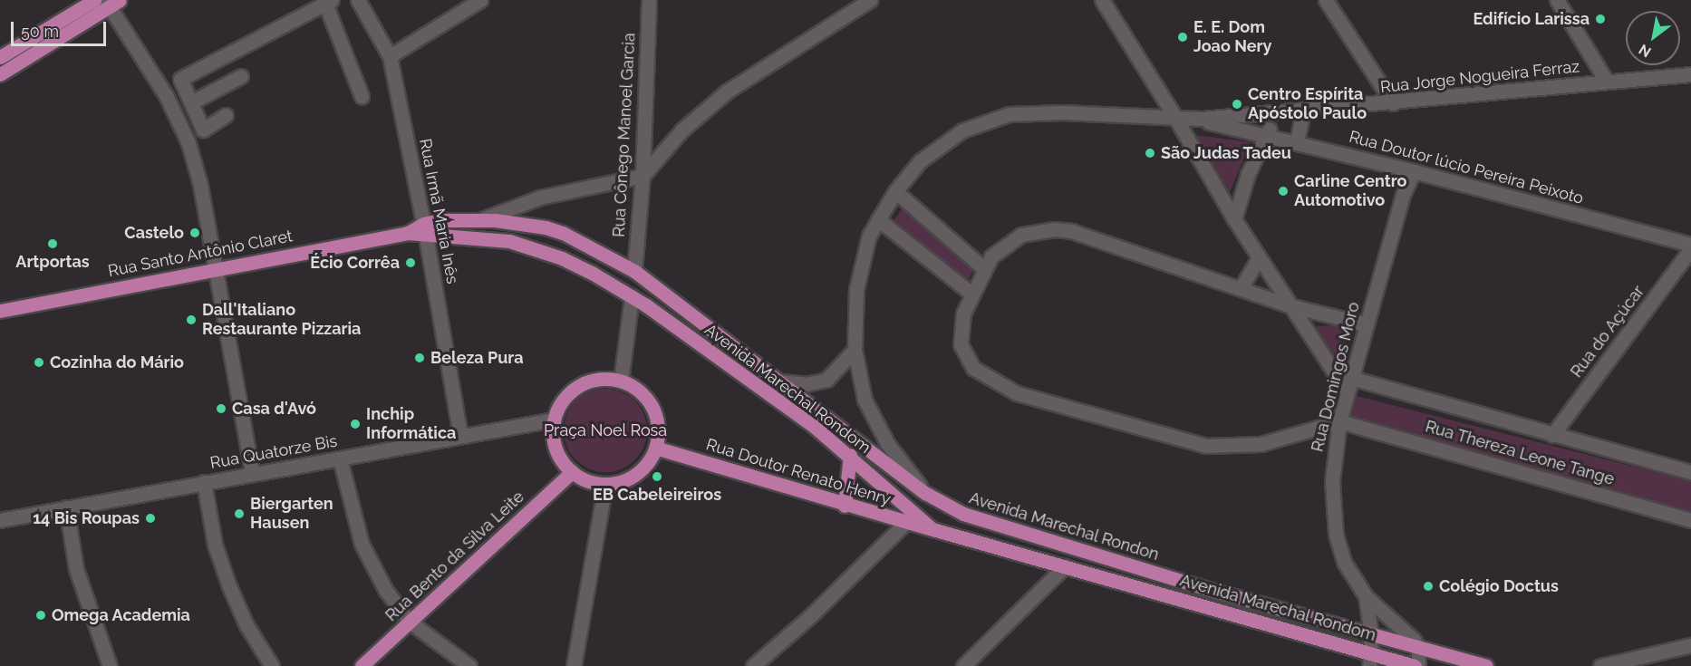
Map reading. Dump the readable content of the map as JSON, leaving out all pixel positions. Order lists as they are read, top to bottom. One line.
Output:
{"streets":{"main road":["Rua Santo Antônio Claret","Avenida Marechal Rondom","Rua Doutor Renato Henry","Avenida Marechal Rondon","Rua Bento da Silva Leite"],"street":["Rua Jorge Nogueira Ferraz","Rua Cônego Manoel Garcia","Rua Doutor lúcio Pereira Peixoto","Rua Irmã Maria Inês","Rua do Açúcar","Rua Domingos Moro","Rua Quatorze Bis","Rua Thereza Leone Tange"]},"crossings":[["Rua Jorge Nogueira Ferraz","Rua Doutor lúcio Pereira Peixoto"],["Rua Cônego Manoel Garcia","Rua Santo Antônio Claret"],["Rua Cônego Manoel Garcia","Avenida Marechal Rondon"],["Rua Doutor lúcio Pereira Peixoto","Rua Domingos Moro"],["Rua Irmã Maria Inês","Rua Santo Antônio Claret"],["Rua Irmã Maria Inês","Rua Quatorze Bis"],["Rua Santo Antônio Claret","Avenida Marechal Rondon"],["Rua do Açúcar","Rua Thereza Leone Tange"],["Rua Domingos Moro","Rua Thereza Leone Tange"],["Rua Domingos Moro","Avenida Marechal Rondon"],["Avenida Marechal Rondom","Rua Doutor Renato Henry"],["Rua Quatorze Bis","Rua Doutor Renato Henry"],["Rua Quatorze Bis","Rua Bento da Silva Leite"],["Rua Doutor Renato Henry","Rua Bento da Silva Leite"]],"parks":["Praça Noel Rosa"],"places":["Edifício Larissa","E. E. Dom Joao Nery","Centro Espírita Apóstolo Paulo","São Judas Tadeu","Carline Centro Automotivo","Castelo","Artportas","Écio Corrêa","Dall'Italiano Restaurante Pizzaria","Beleza Pura","Cozinha do Mário","Casa d'Avó","Inchip Informática","EB Cabeleireiros","Biergarten Hausen","14 Bis Roupas","Colégio Doctus","Omega Academia"],"scale_bar":"50 m","north":"bottom left"}
